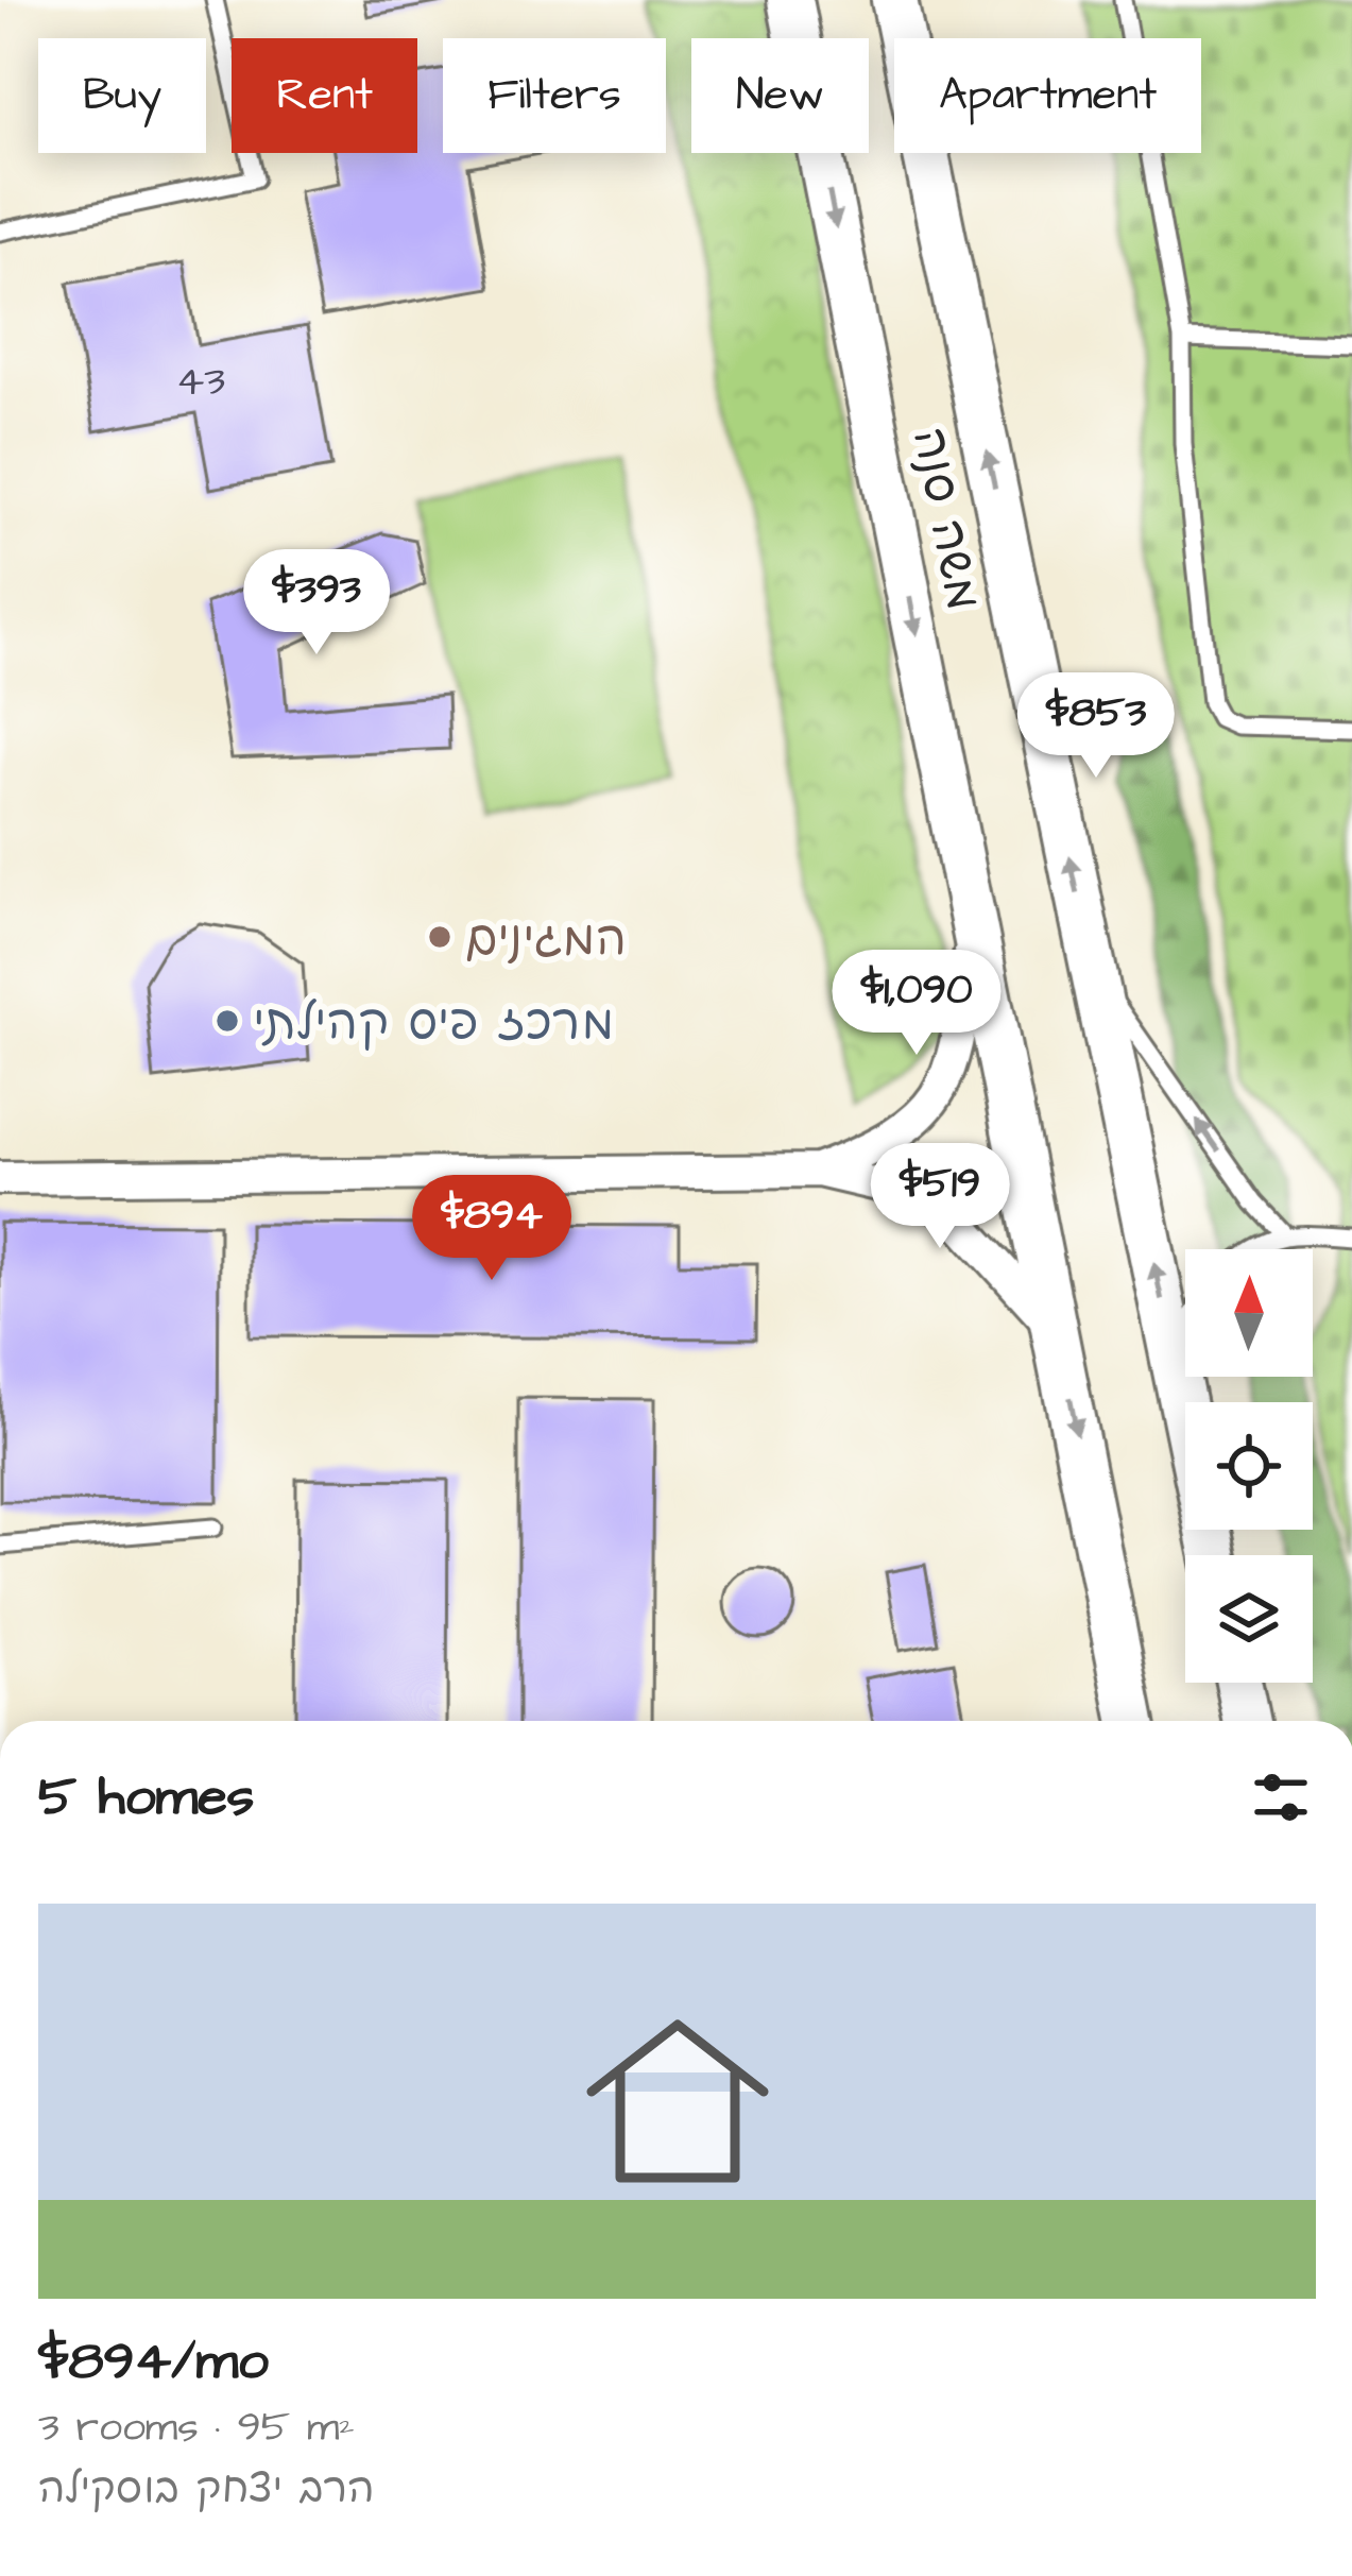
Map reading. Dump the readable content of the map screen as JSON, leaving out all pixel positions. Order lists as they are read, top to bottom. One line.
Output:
{"streets":{"main road":["משה סנה"]},"places":["המגינים","מרכז פיס קהילתי"],"house_numbers":["43"],"north":"top","page":{"chip":["Buy","Rent","Filters","New","Apartment"],"price":["$393","$853","$1,090","$519","$894"],"heading":"5 homes","list":[{"name":"$894/mo","note":"3 rooms · 95 m² · הרב יצחק בוסקילה"}]}}
